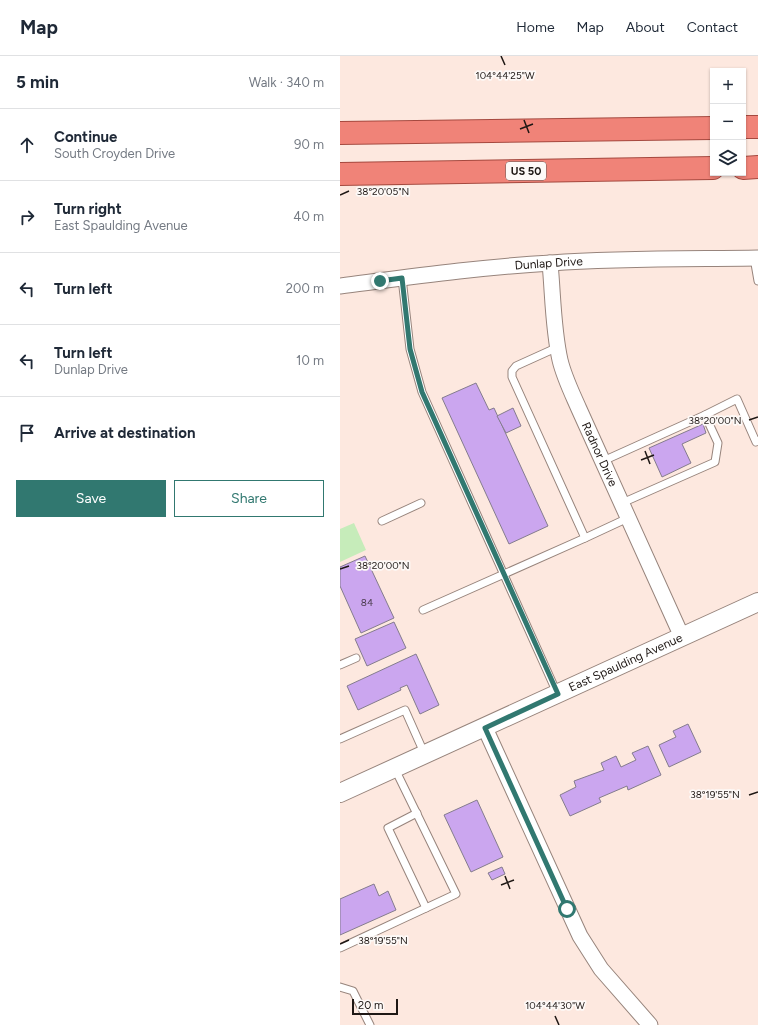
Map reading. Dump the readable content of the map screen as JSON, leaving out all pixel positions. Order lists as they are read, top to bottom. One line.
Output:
{"streets":{"highway":["US 50"],"street":["Dunlap Drive","Radnor Drive","East Spaulding Avenue"]},"crossings":[["Dunlap Drive","Radnor Drive"],["Radnor Drive","East Spaulding Avenue"]],"house_numbers":["84"],"scale_bar":"20 m","page":{"header":"Map","nav":["Home","Map","About","Contact"],"heading":["5 min","Walk · 340 m"],"map_buttons":["+","−"],"list":[["Continue","South Croyden Drive","90 m"],["Turn right","East Spaulding Avenue","40 m"],["Turn left","200 m"],["Turn left","Dunlap Drive","10 m"],"Arrive at destination"],"buttons":["Save","Share"],"scale":"20 m"},"coordinates":["104°44'25\"W","38°20'05\"N","38°20'00\"N","38°19'55\"N","104°44'30\"W"]}
